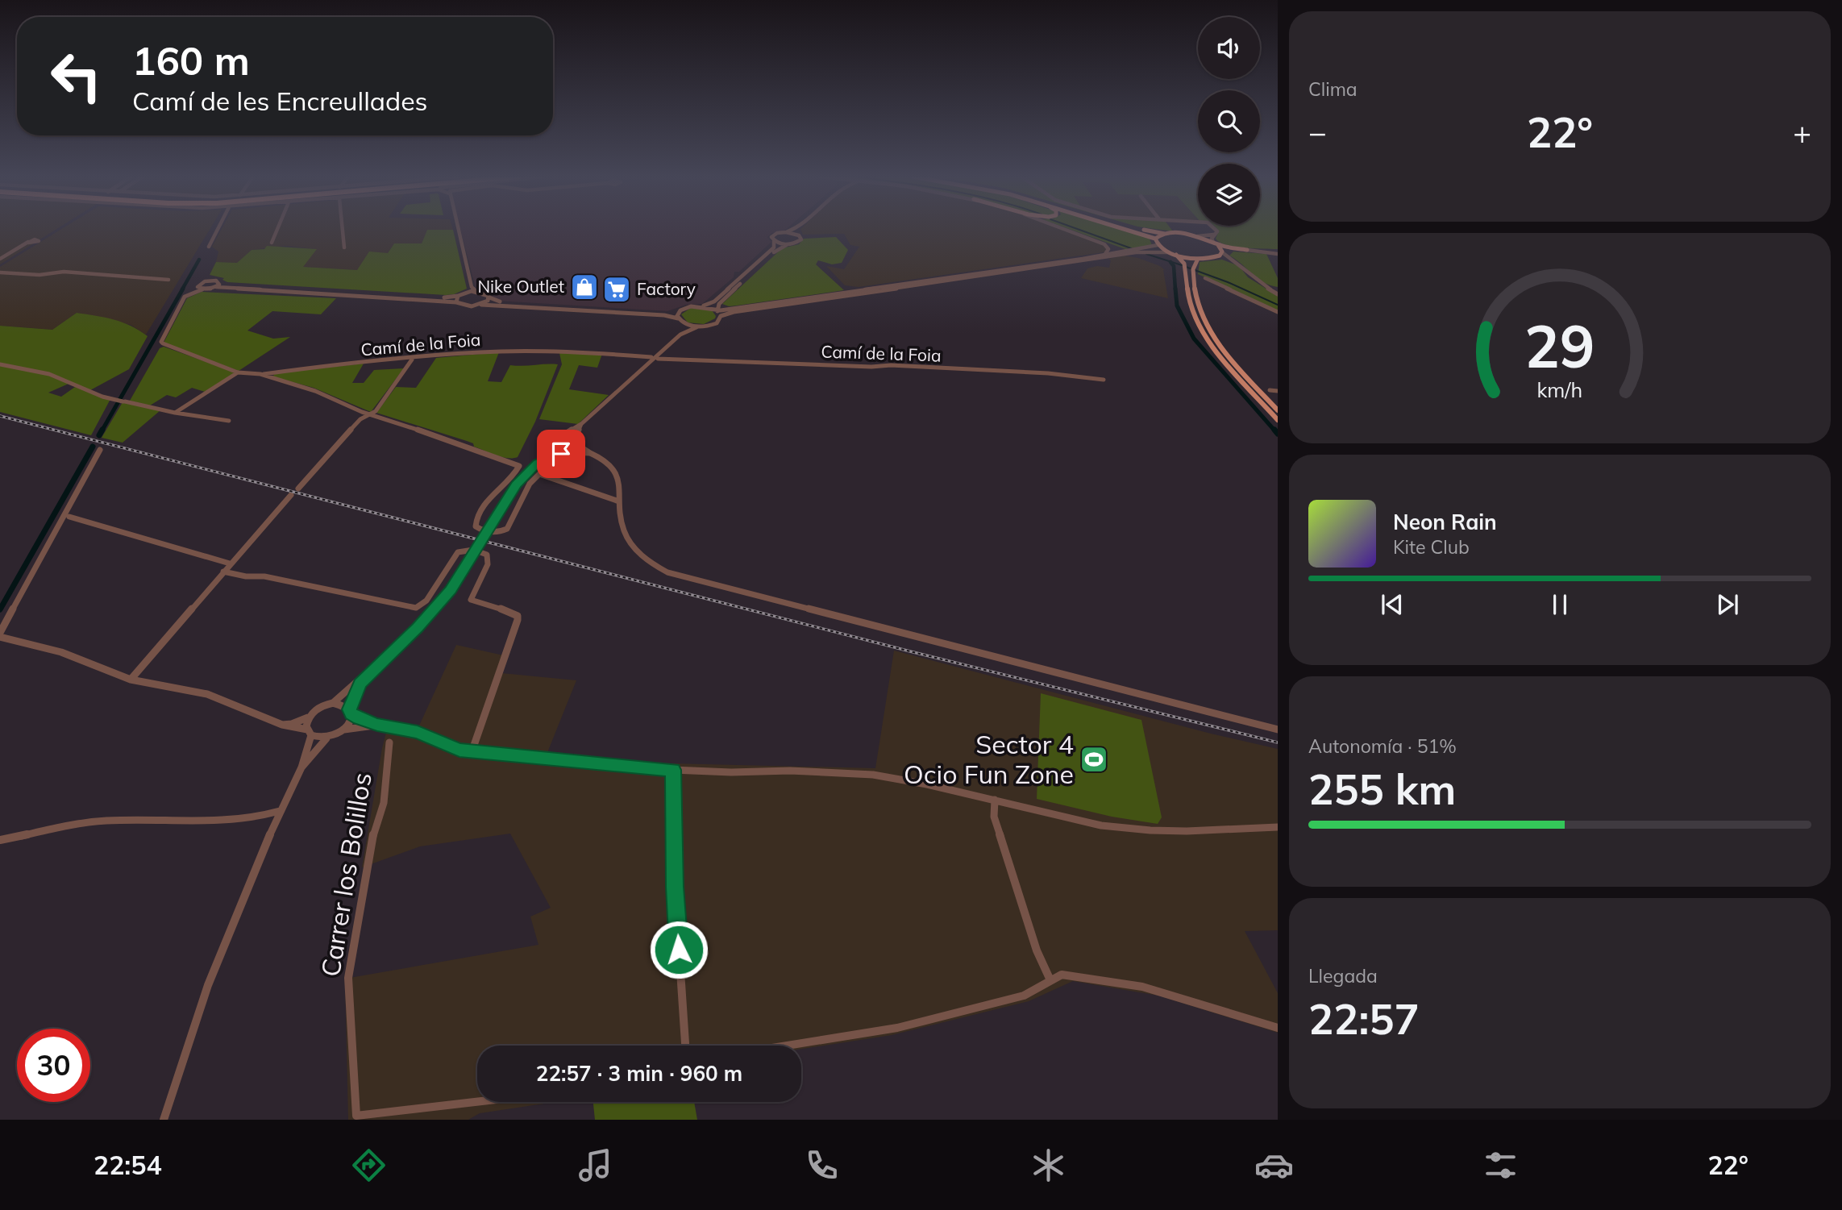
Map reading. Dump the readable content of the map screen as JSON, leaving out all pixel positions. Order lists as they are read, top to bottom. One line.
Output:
{"streets":{"street":["Camí de la Foia","Carrer los Bolillos"]},"places":{"shop":["Nike Outlet"],"supermarket":["Factory"],"sports":["Sector 4 Ocio Fun Zone"]},"page":{"tile":["Clima",["Autonomía · 51%","255 km"],["Llegada","22:57"]],"turn":["160 m","Camí de les Encreullades"],"heat":["−","22°","+"],"song":["Neon Rain","Kite Club"],"limit":"30","trip":"22:57 · 3 min · 960 m","tabs":["22:54","22°"],"gauge":["29","km/h"]}}
